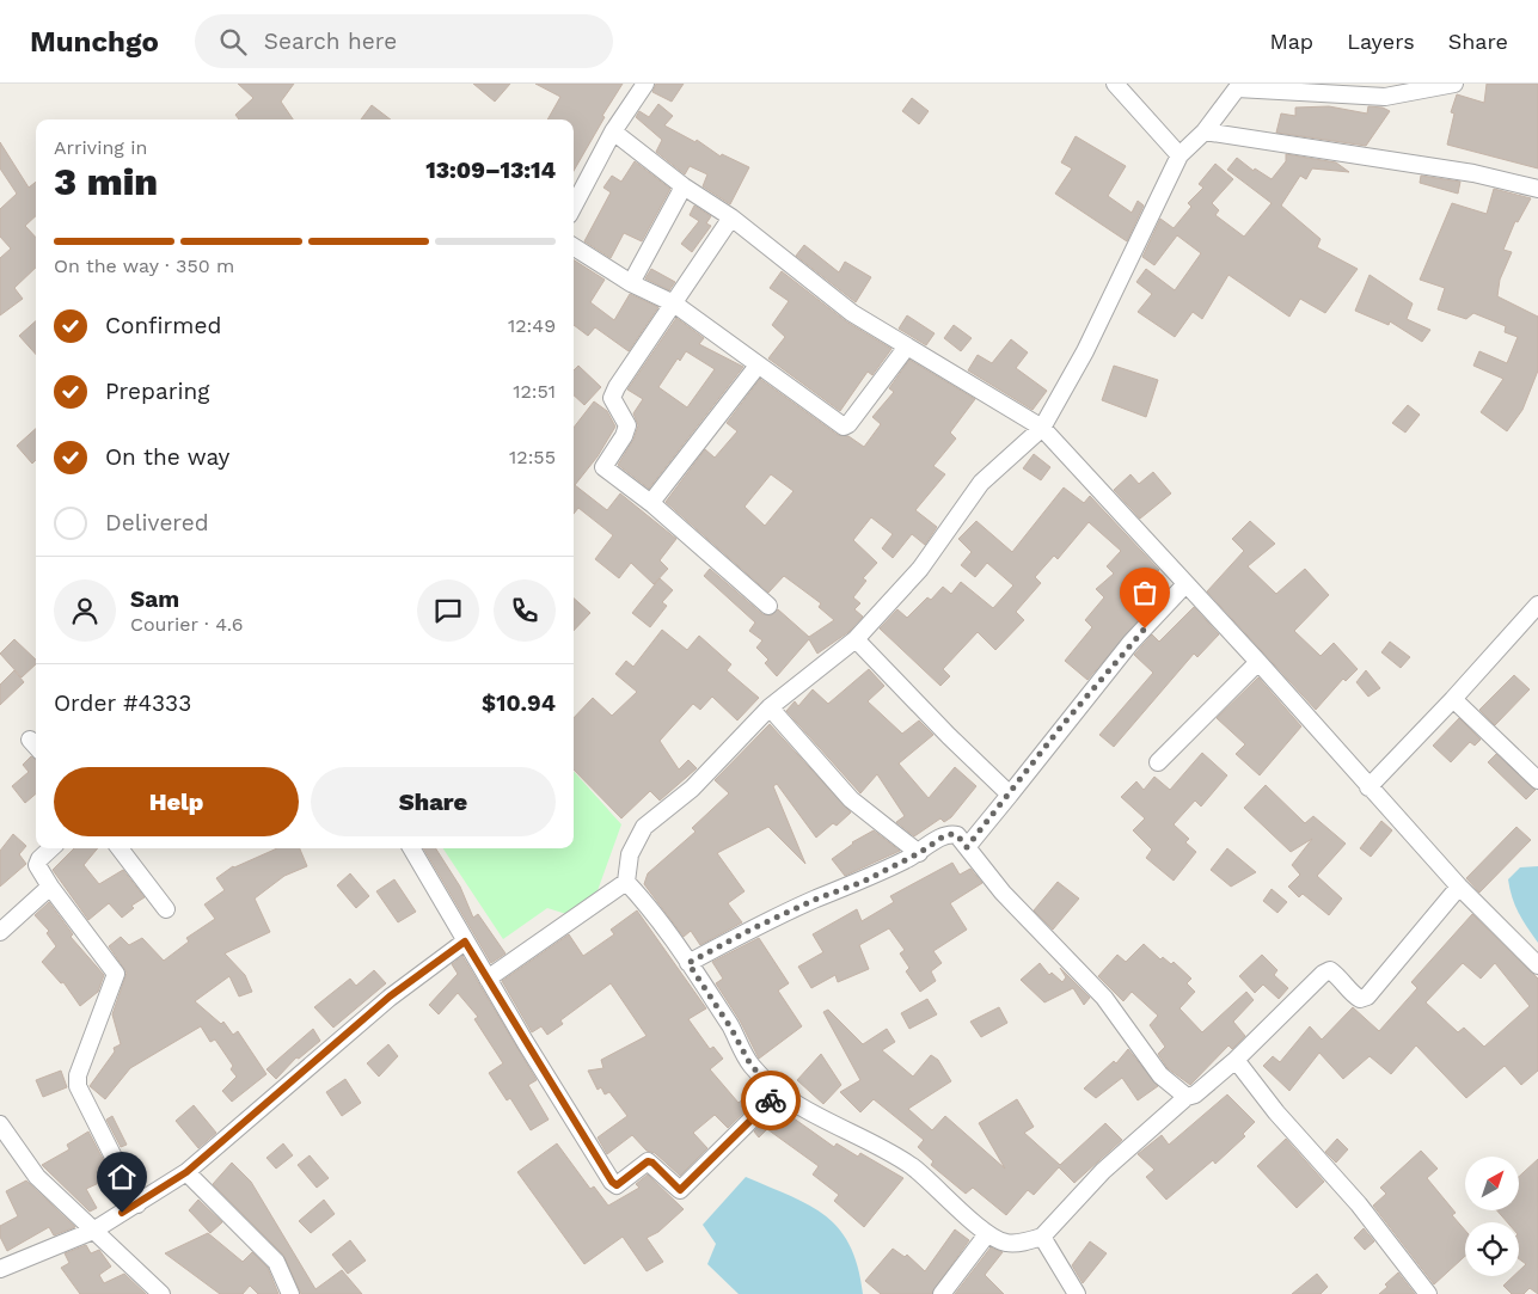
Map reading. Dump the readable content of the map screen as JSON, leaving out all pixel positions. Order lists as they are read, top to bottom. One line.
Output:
{"north":"top right","page":{"header":"Munchgo","search":"Search here","nav":["Map","Layers","Share"],"heading":["3 min","Arriving in","13:09–13:14"],"panel":["Sam","Courier · 4.6","Order #4333","$10.94"],"bar":"On the way · 350 m","list":[["Confirmed","12:49"],["Preparing","12:51"],["On the way","12:55"],"Delivered"],"buttons":["Help","Share"]}}
